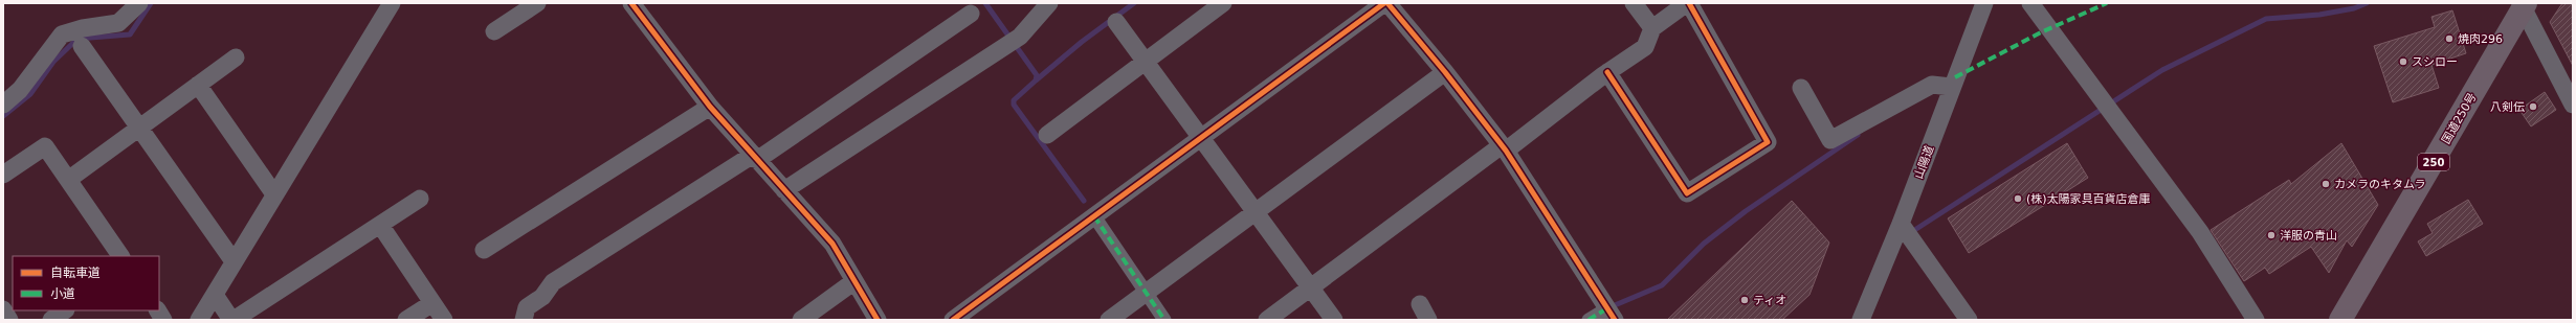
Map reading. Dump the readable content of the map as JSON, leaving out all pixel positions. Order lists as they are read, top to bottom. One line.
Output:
{"streets":{"highway":["国道250号","250"],"street":["山陽道"]},"places":["焼肉296","スシロー","八剣伝","カメラのキタムラ","(株)太陽家具百貨店倉庫","洋服の青山","ティオ"],"legend":["自転車道","小道"]}
